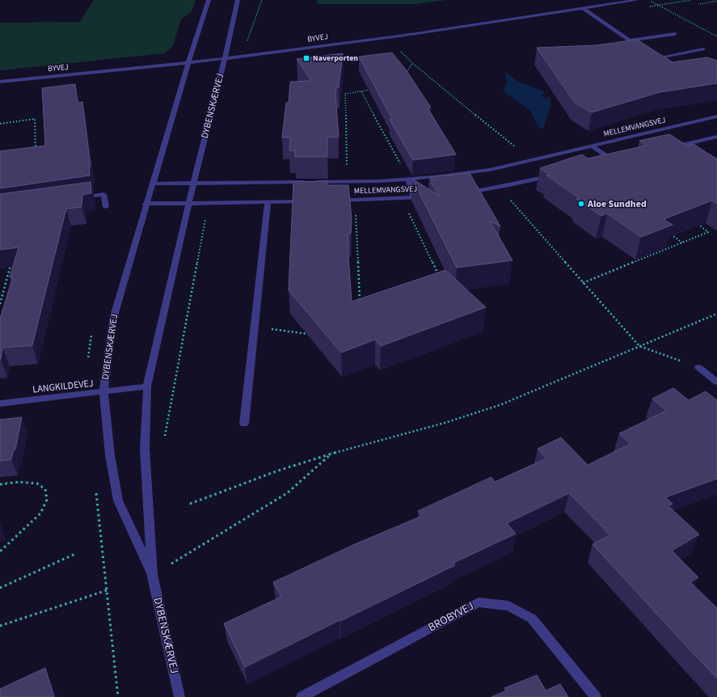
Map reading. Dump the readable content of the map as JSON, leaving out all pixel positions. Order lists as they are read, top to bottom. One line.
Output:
{"streets":{"street":["BYVEJ","DYBENSKÆRVEJ","MELLEMVANGSVEJ","LANGKILDEVEJ","BROBYVEJ"]},"crossings":[["BYVEJ","DYBENSKÆRVEJ"],["DYBENSKÆRVEJ","MELLEMVANGSVEJ"],["DYBENSKÆRVEJ","LANGKILDEVEJ"]],"places":{"transit":["Naverporten"],"other":["Aloe Sundhed"]}}
